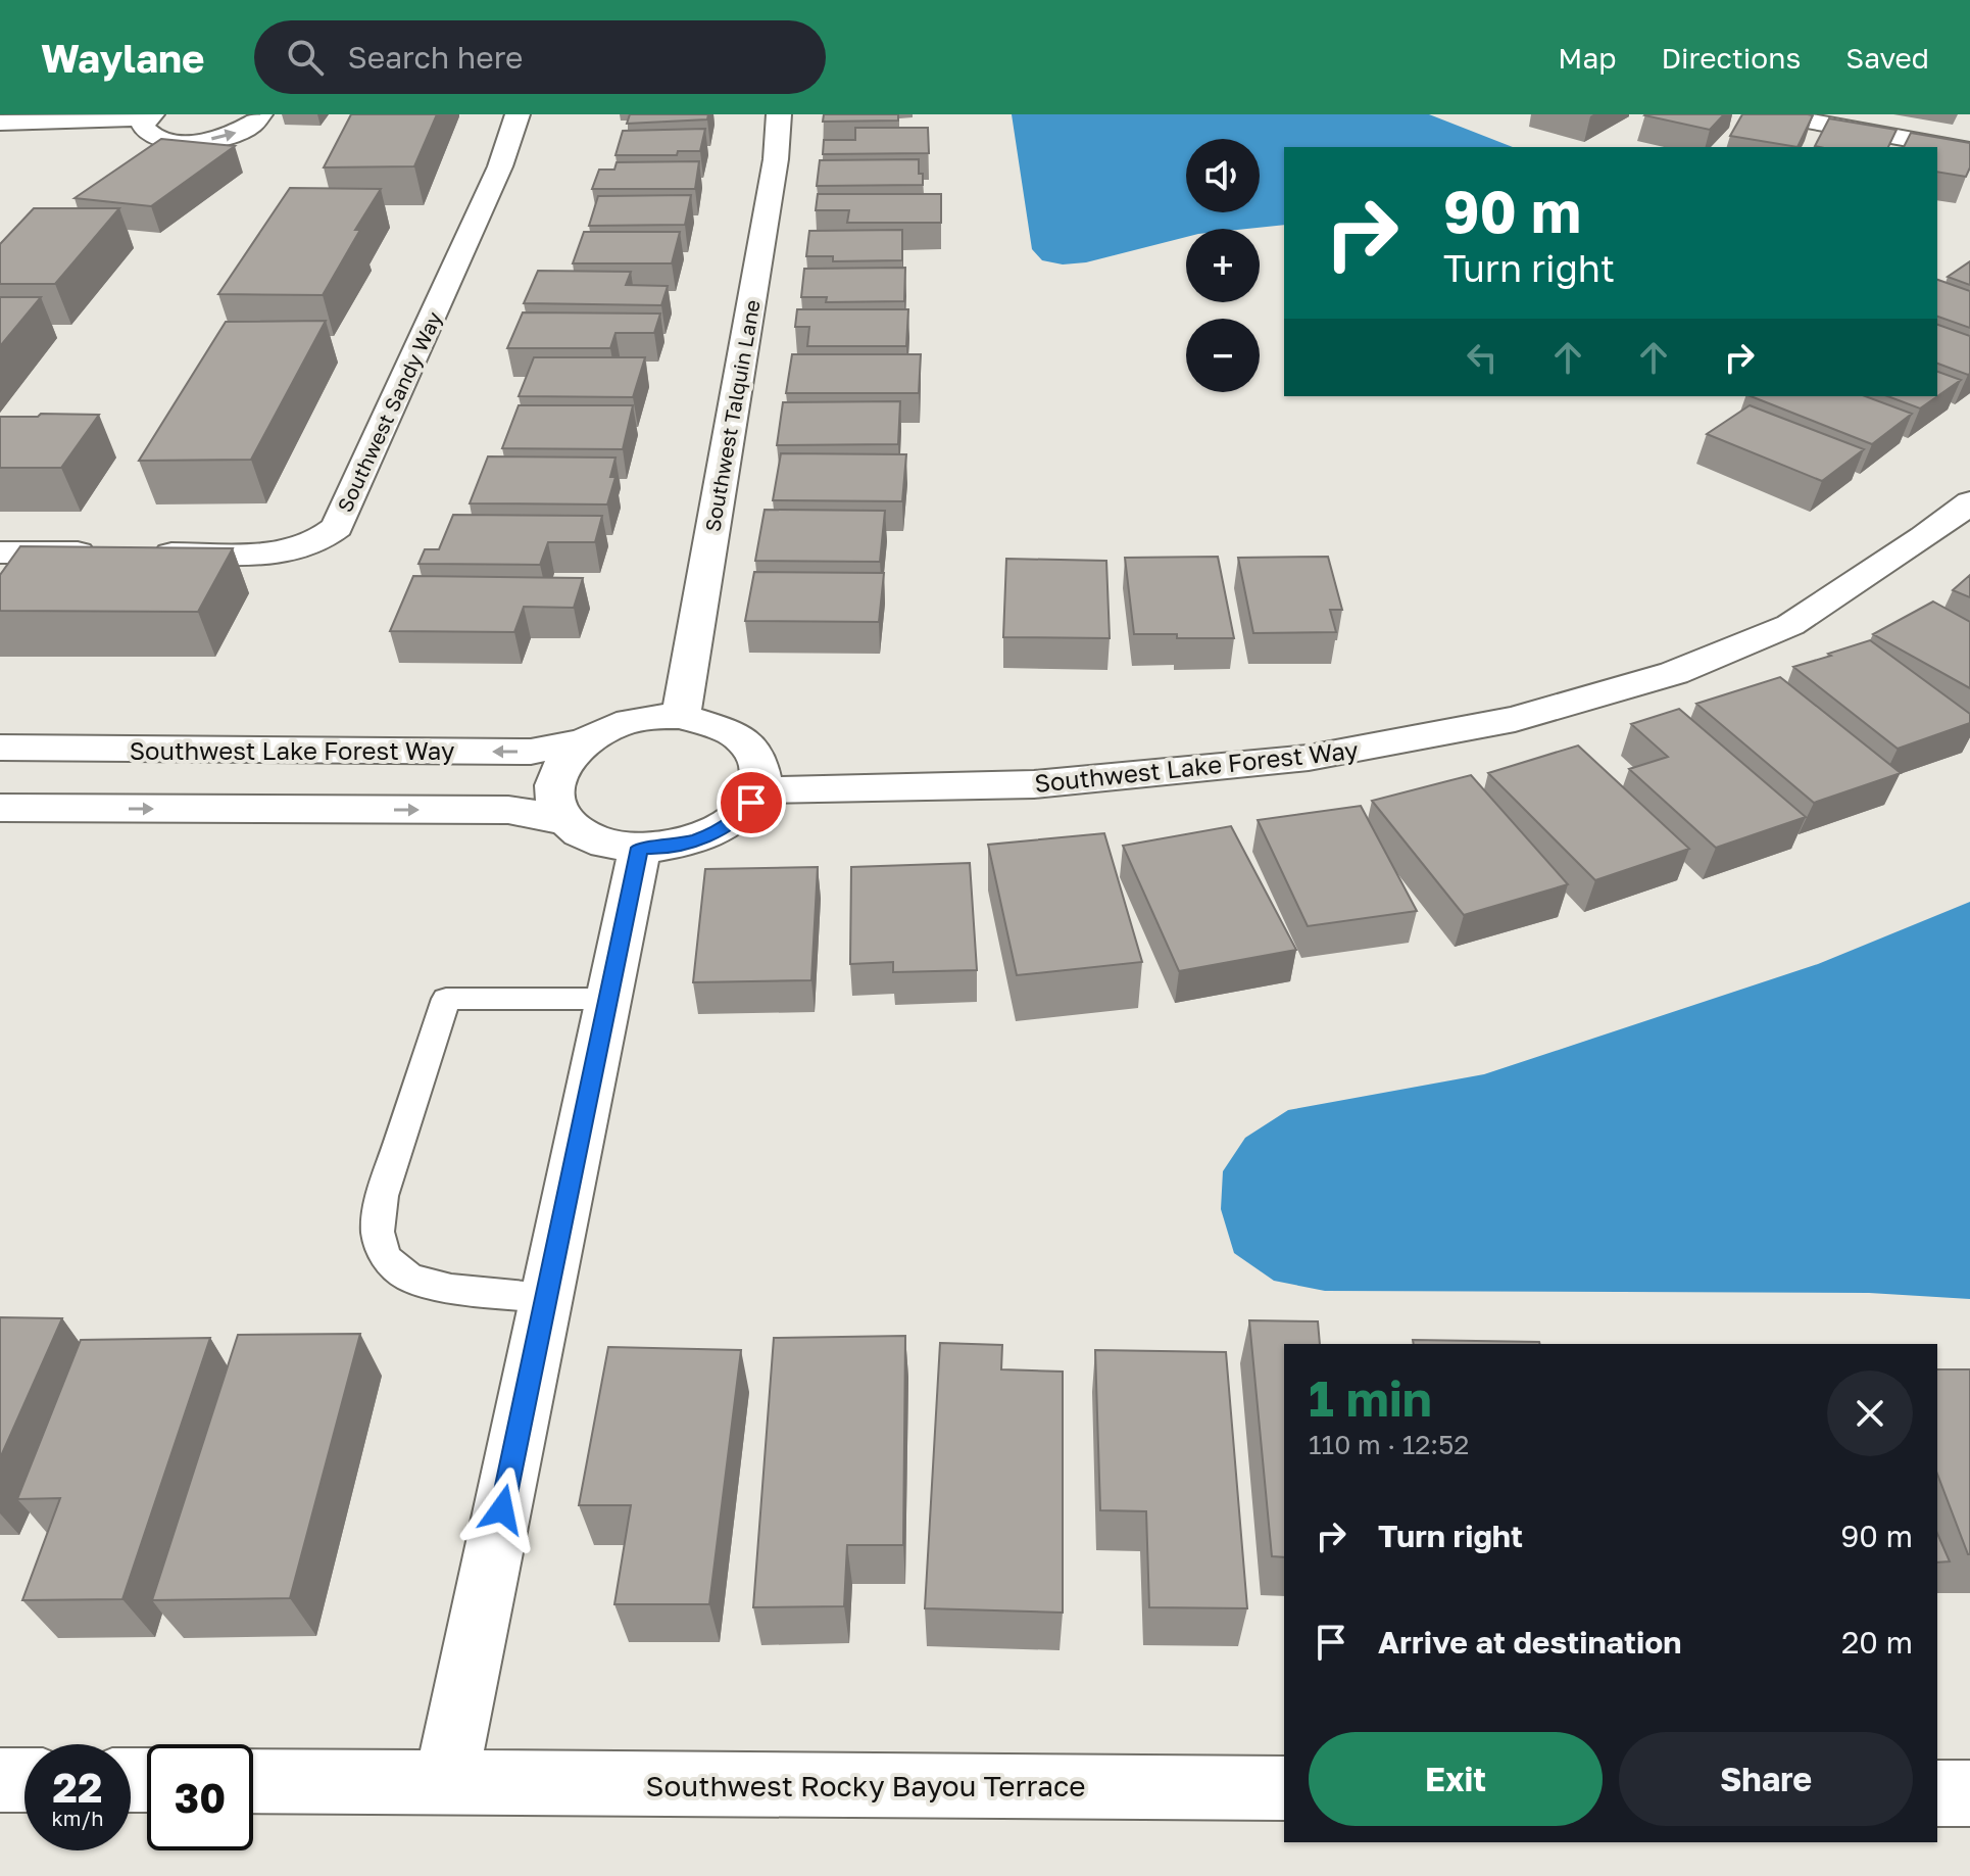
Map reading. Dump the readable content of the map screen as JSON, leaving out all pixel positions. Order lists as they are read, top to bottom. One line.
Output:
{"streets":{"street":["Southwest Sandy Way","Southwest Talquin Lane","Southwest Lake Forest Way","Southwest Rocky Bayou Terrace"]},"crossings":[["Southwest Talquin Lane","Southwest Lake Forest Way"]],"page":{"header":"Waylane","search":"Search here","nav":["Map","Directions","Saved"],"map_buttons":["+","−"],"turn":["90 m","Turn right"],"heading":["1 min","110 m · 12:52"],"list":[{"name":"Turn right","value":"90 m"},{"name":"Arrive at destination","value":"20 m"}],"buttons":["Exit","Share"],"speed":"22 km/h","limit":"30"}}
